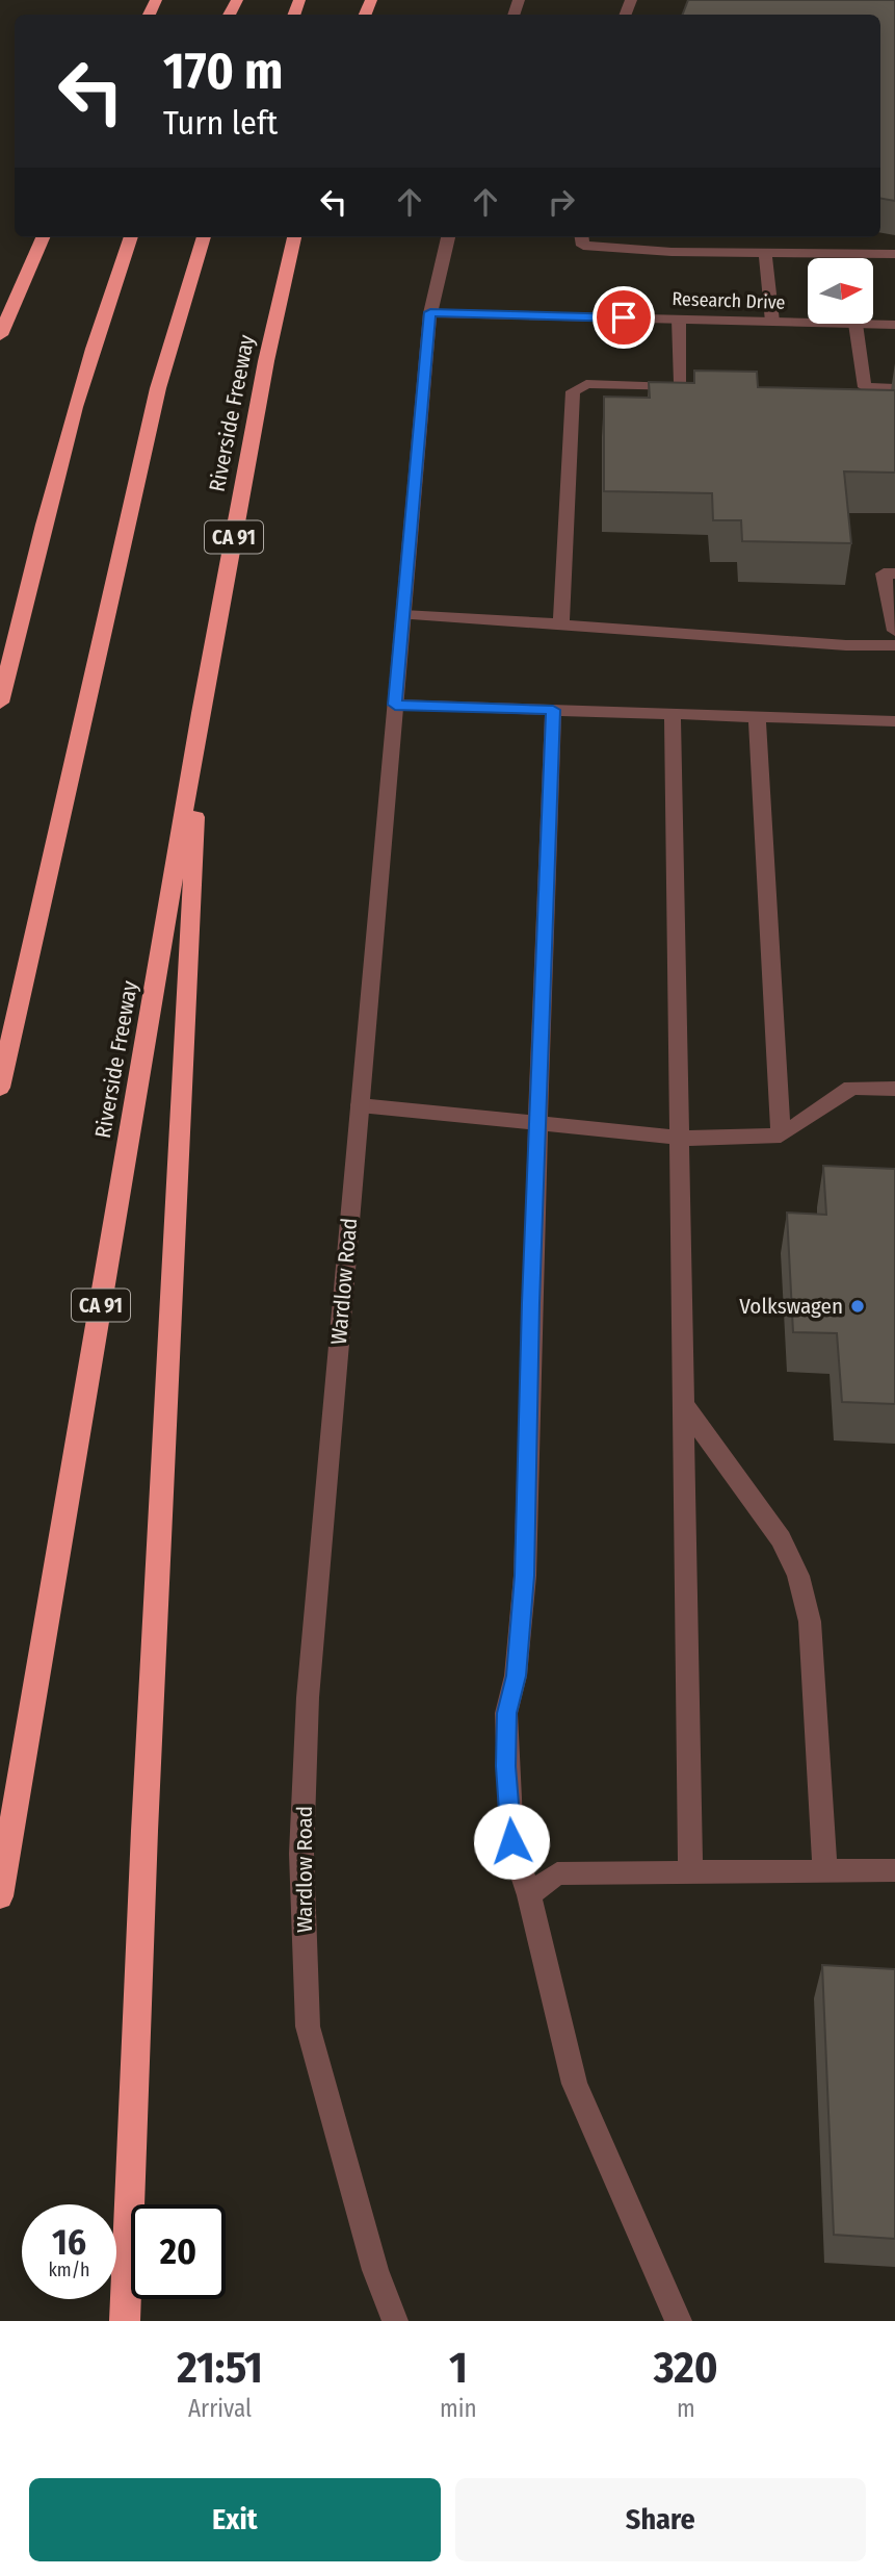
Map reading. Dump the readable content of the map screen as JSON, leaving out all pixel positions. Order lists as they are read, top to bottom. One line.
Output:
{"streets":{"highway":["Riverside Freeway","CA 91"],"street":["Research Drive","Wardlow Road"]},"crossings":[["Research Drive","Wardlow Road"]],"places":["Volkswagen"],"north":"right","page":{"turn":["170 m","Turn left"],"speed":"16 km/h","limit":"20","eta":["21:51","Arrival","1","min","320","m"],"buttons":["Exit","Share"]}}
